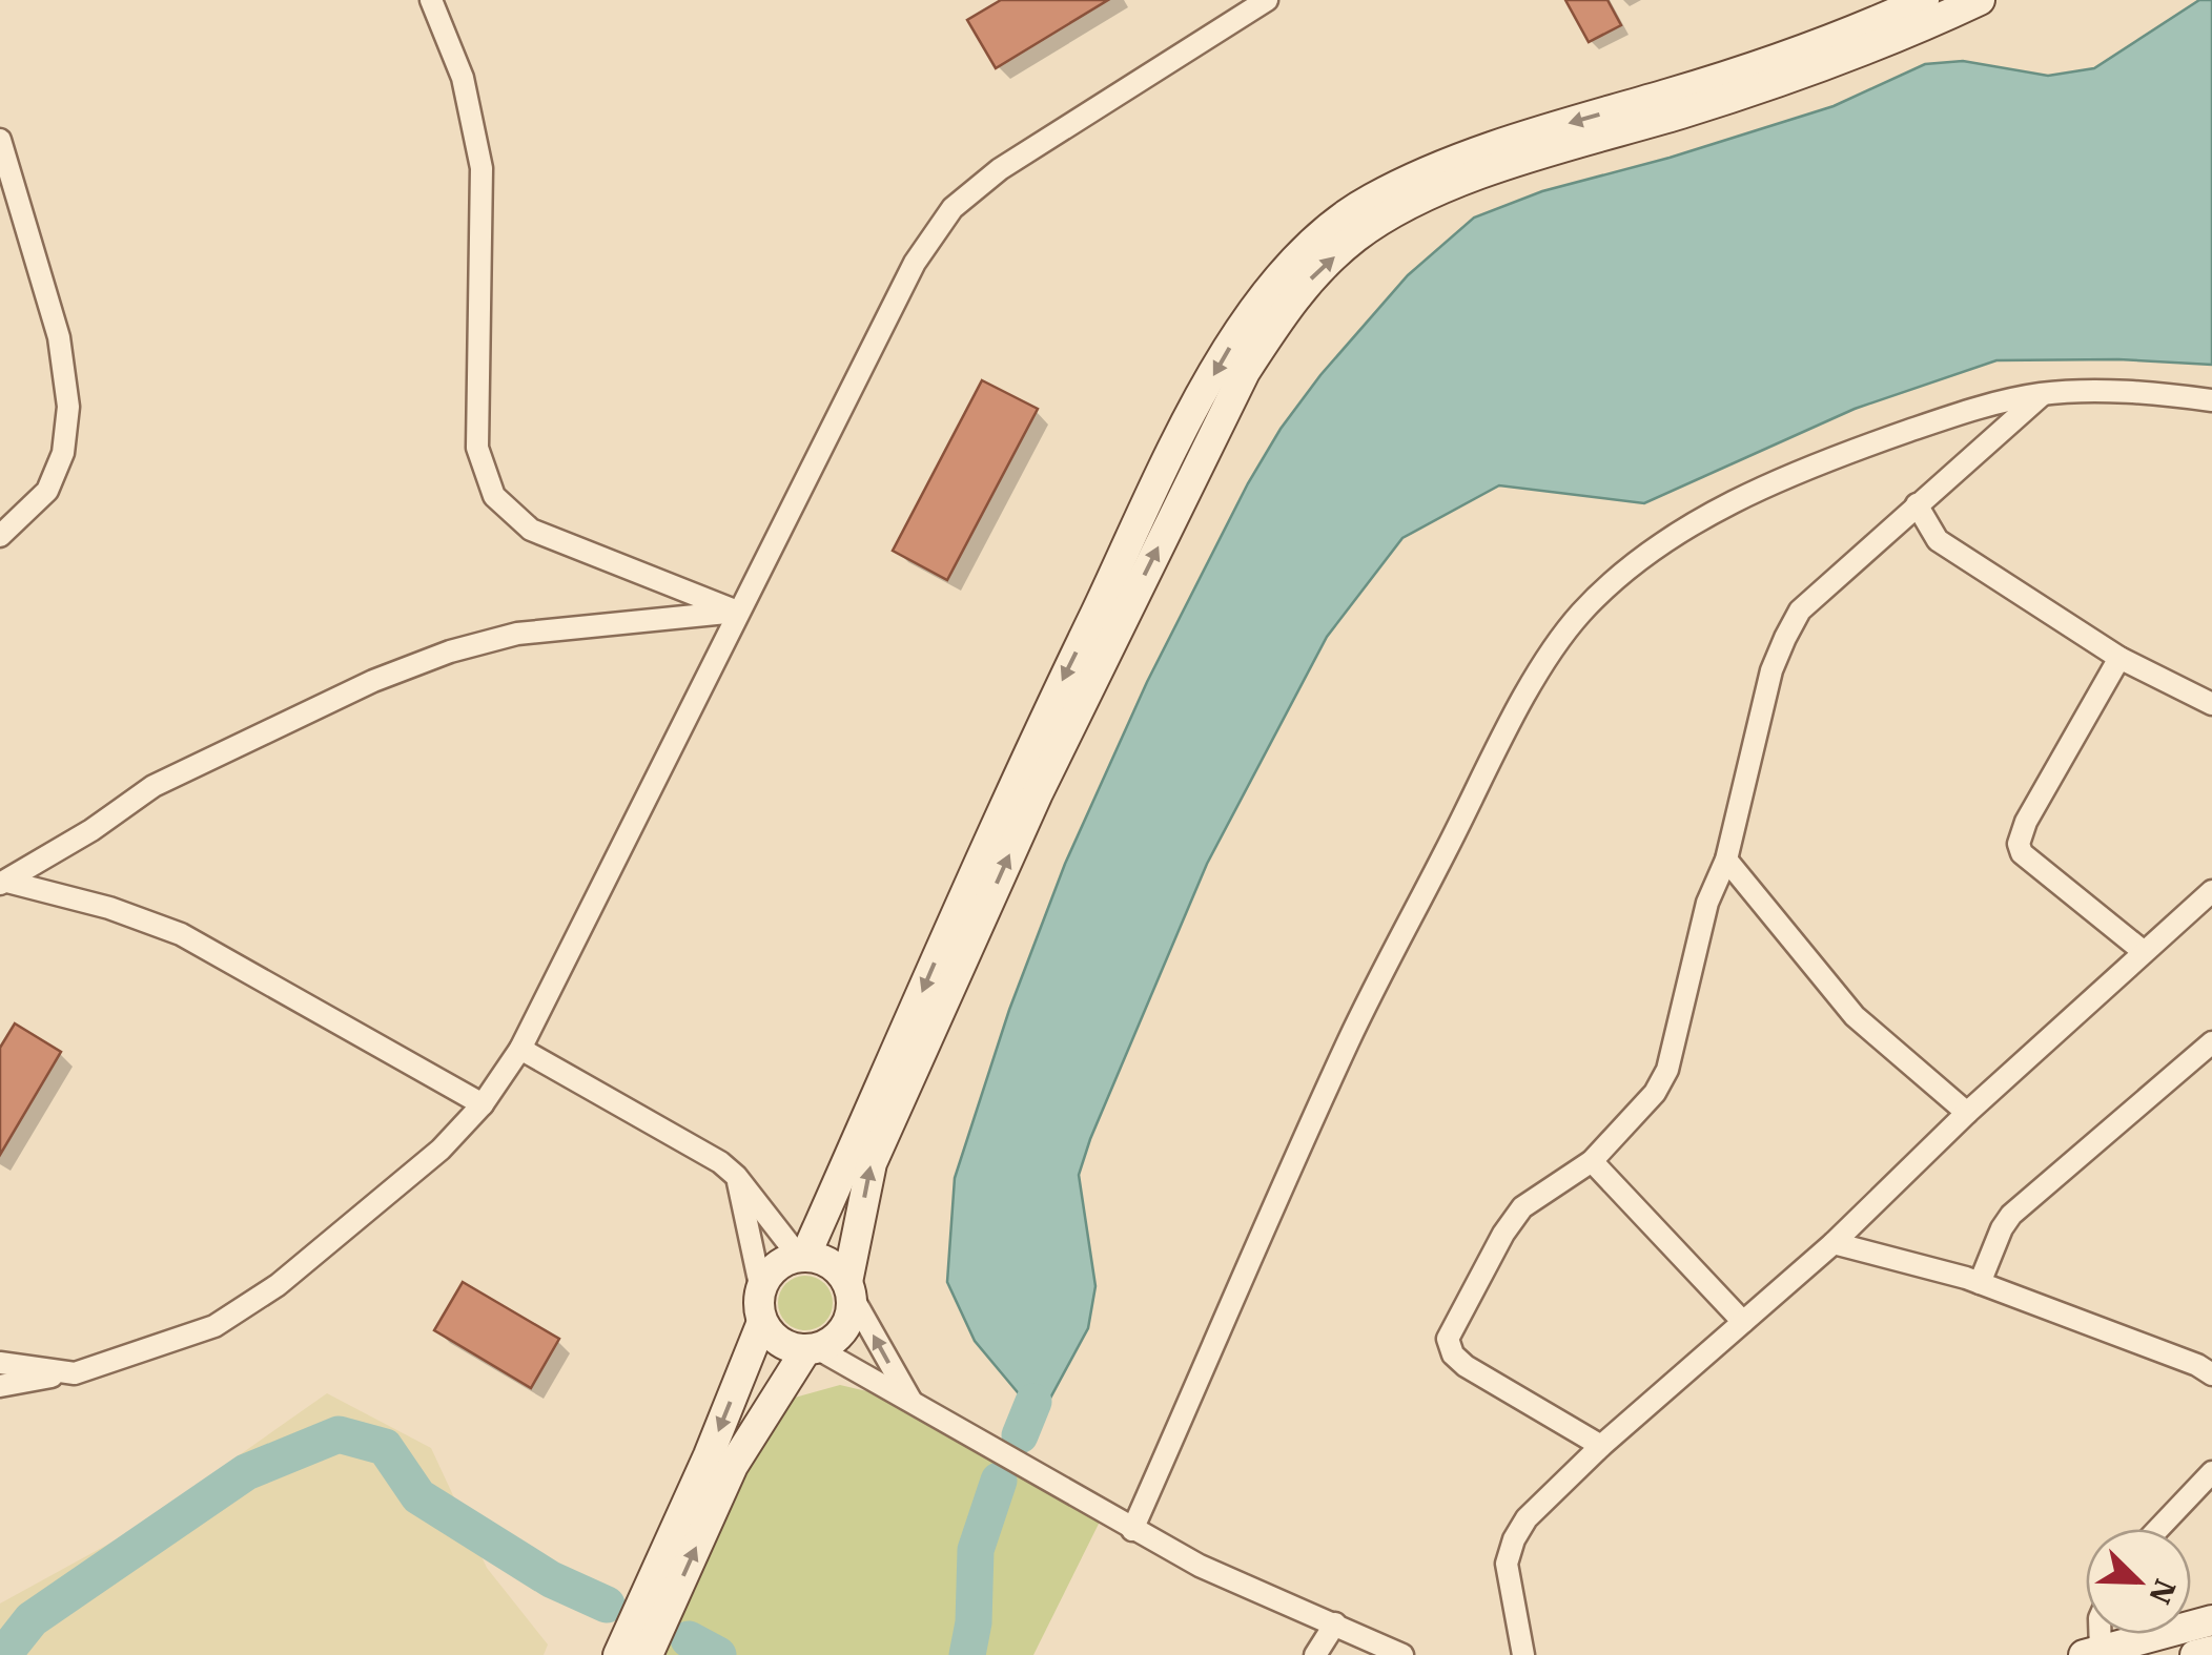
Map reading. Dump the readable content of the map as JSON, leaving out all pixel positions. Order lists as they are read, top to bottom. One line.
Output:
{"north":"bottom right"}
